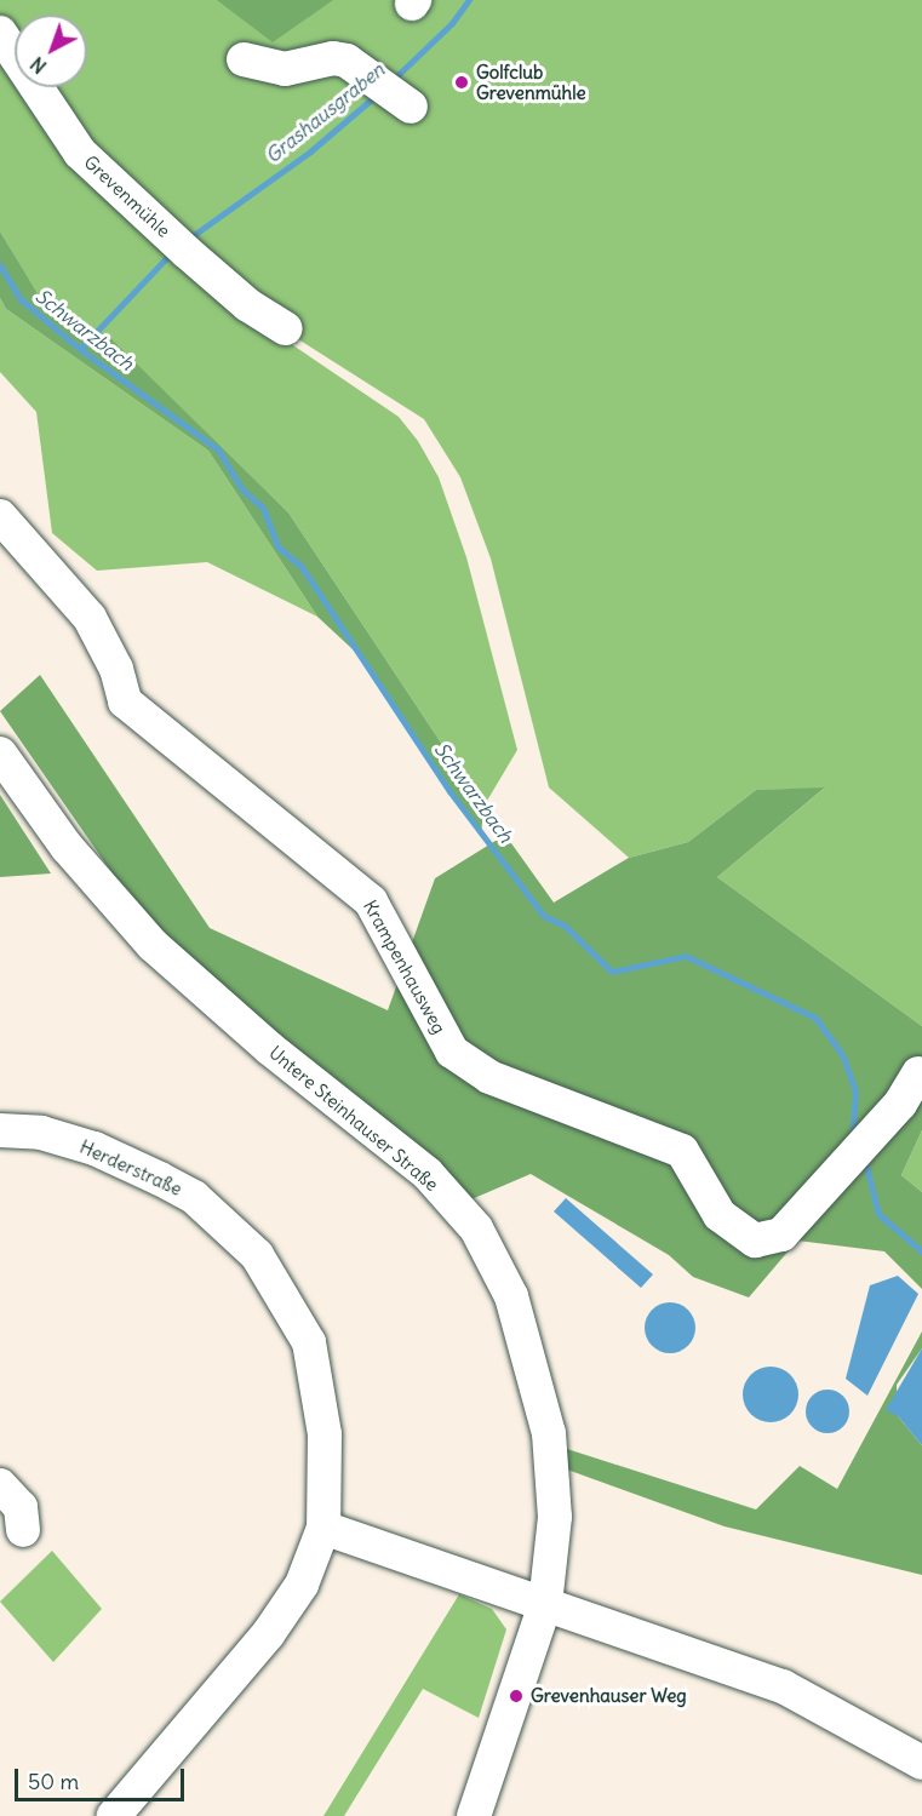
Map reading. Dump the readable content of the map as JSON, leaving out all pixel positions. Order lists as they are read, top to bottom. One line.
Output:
{"streets":{"street":["Grevenmühle","Krampenhausweg","Untere Steinhauser Straße","Herderstraße"]},"water":["Grashausgraben","Schwarzbach"],"places":["Golfclub Grevenmühle","Grevenhauser Weg"],"scale_bar":"50 m","north":"bottom left"}
